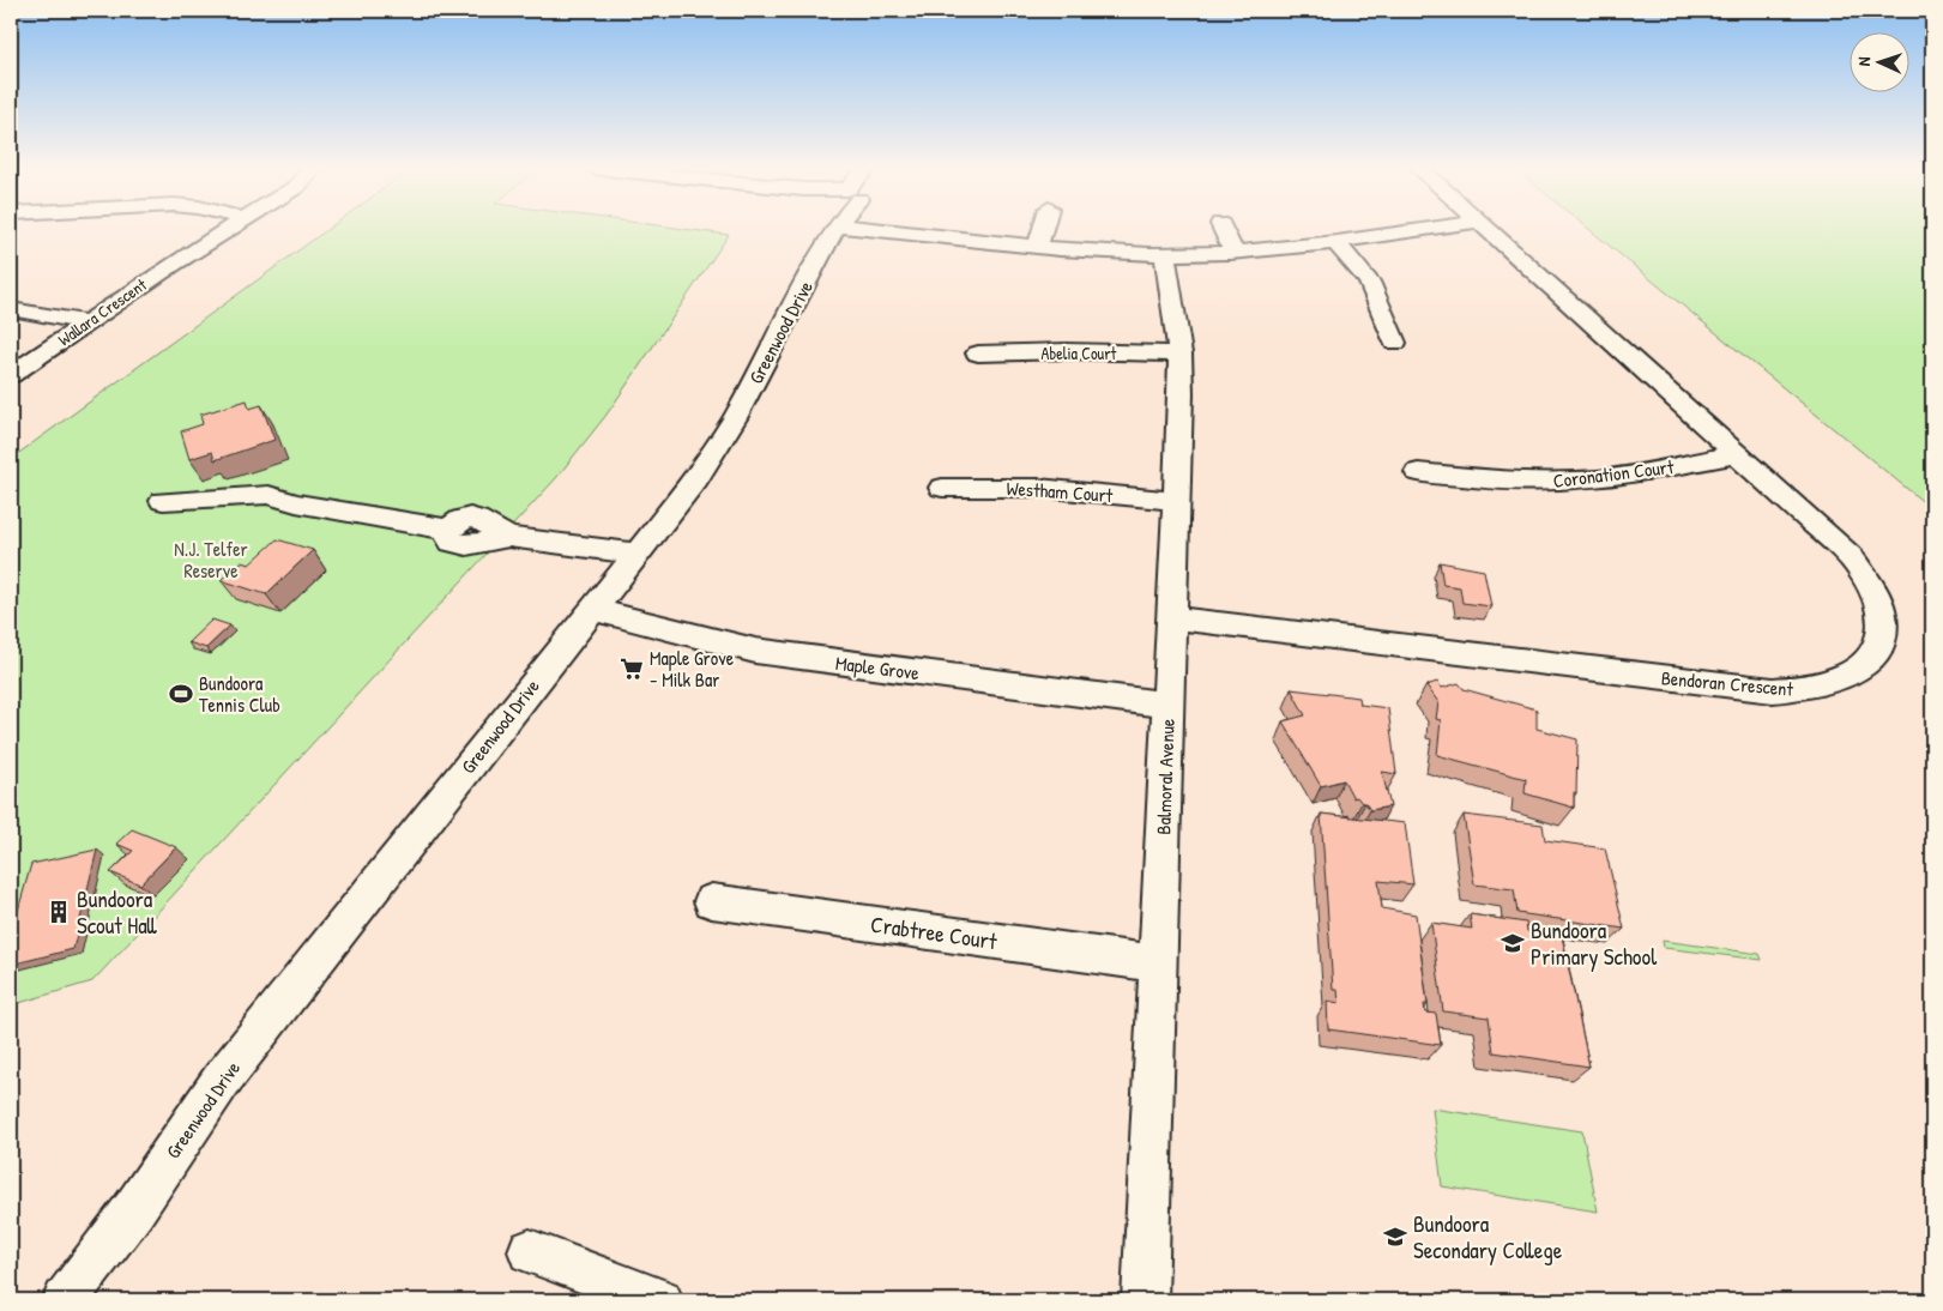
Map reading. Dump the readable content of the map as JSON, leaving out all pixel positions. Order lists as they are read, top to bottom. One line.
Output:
{"streets":{"street":["Wallara Crescent","Greenwood Drive","Abelia Court","Coronation Court","Westham Court","Maple Grove","Bendoran Crescent","Balmoral Avenue","Crabtree Court"]},"crossings":[["Greenwood Drive","Maple Grove"],["Abelia Court","Balmoral Avenue"],["Coronation Court","Bendoran Crescent"],["Westham Court","Balmoral Avenue"],["Maple Grove","Balmoral Avenue"],["Bendoran Crescent","Balmoral Avenue"],["Balmoral Avenue","Crabtree Court"]],"parks":["N.J. Telfer Reserve"],"places":{"supermarket":["Maple Grove - Milk Bar"],"sports":["Bundoora Tennis Club"],"building":["Bundoora Scout Hall"],"school or university":["Bundoora Primary School","Bundoora Secondary College"]},"north":"left"}
